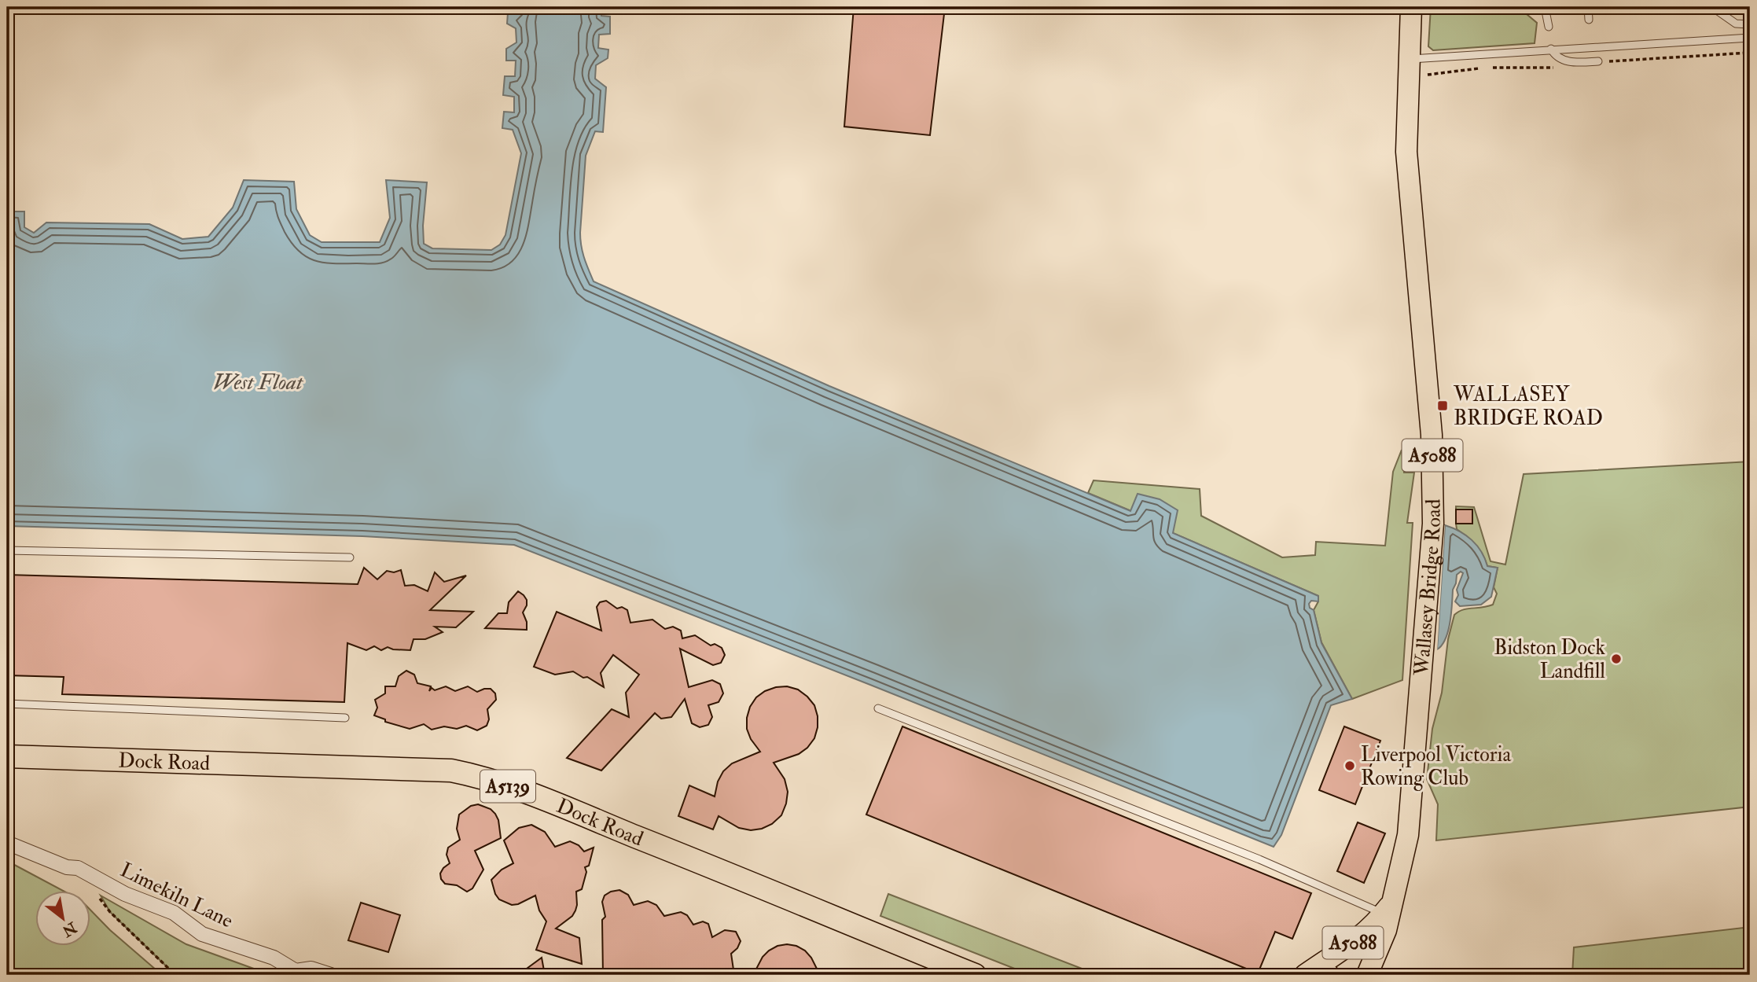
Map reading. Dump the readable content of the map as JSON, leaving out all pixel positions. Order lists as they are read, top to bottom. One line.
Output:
{"streets":{"highway":["Dock Road","A5139"],"main road":["A5088","Wallasey Bridge Road"],"street":["Limekiln Lane"]},"crossings":[["A5088","Wallasey Bridge Road"]],"water":["West Float"],"places":{"transit":["WALLASEY BRIDGE ROAD"],"other":["Bidston Dock Landfill","Liverpool Victoria Rowing Club"]},"north":"bottom right"}
